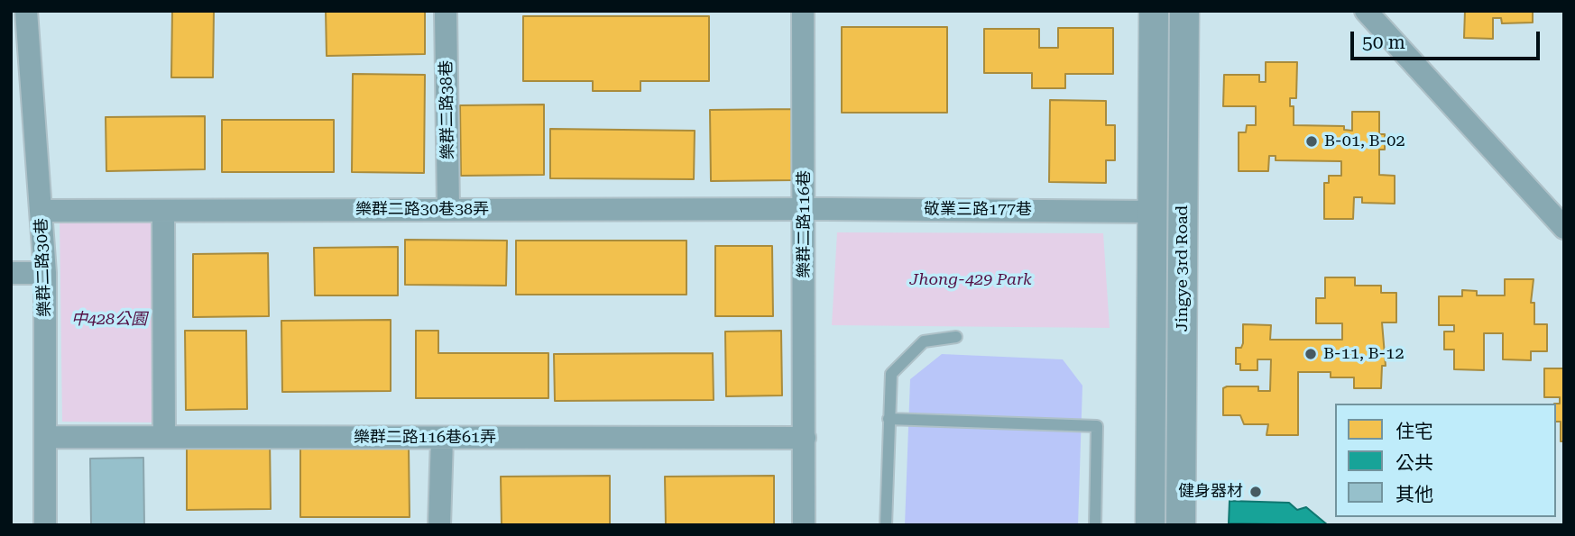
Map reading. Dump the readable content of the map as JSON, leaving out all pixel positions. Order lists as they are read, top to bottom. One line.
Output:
{"streets":{"street":["樂群二路38巷","樂群二路30巷38弄","敬業三路177巷","樂群二路116巷","樂群二路30巷","Jingye 3rd Road","樂群二路116巷61弄"]},"crossings":[["樂群二路38巷","樂群二路30巷38弄"],["樂群二路30巷38弄","敬業三路177巷"],["樂群二路30巷38弄","樂群二路116巷"],["樂群二路30巷38弄","樂群二路30巷"],["敬業三路177巷","樂群二路116巷"],["敬業三路177巷","Jingye 3rd Road"],["樂群二路116巷","樂群二路116巷61弄"],["樂群二路30巷","樂群二路116巷61弄"]],"parks":["Jhong-429 Park","中428公園"],"places":["B-01, B-02","B-11, B-12","健身器材"],"legend":["住宅","公共","其他"],"scale_bar":"50 m"}
